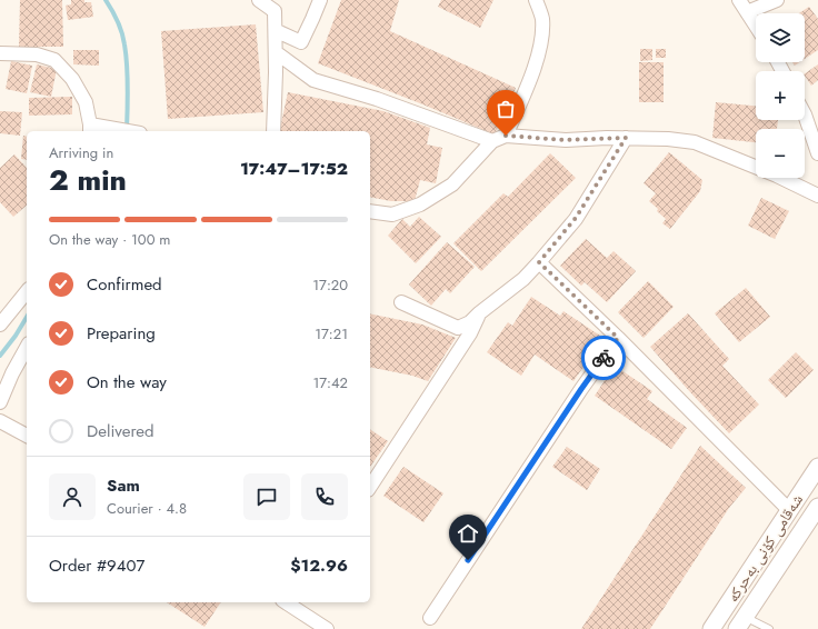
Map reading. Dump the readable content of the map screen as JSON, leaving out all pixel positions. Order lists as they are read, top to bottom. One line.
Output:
{"streets":{"street":["شەقامی کۆنی بەحرکە"]},"page":{"map_buttons":["+","−"],"heading":["2 min","Arriving in","17:47–17:52"],"panel":["Sam","Courier · 4.8","Order #9407","$12.96"],"bar":"On the way · 100 m","list":[["Confirmed","17:20"],["Preparing","17:21"],["On the way","17:42"],"Delivered"]}}
